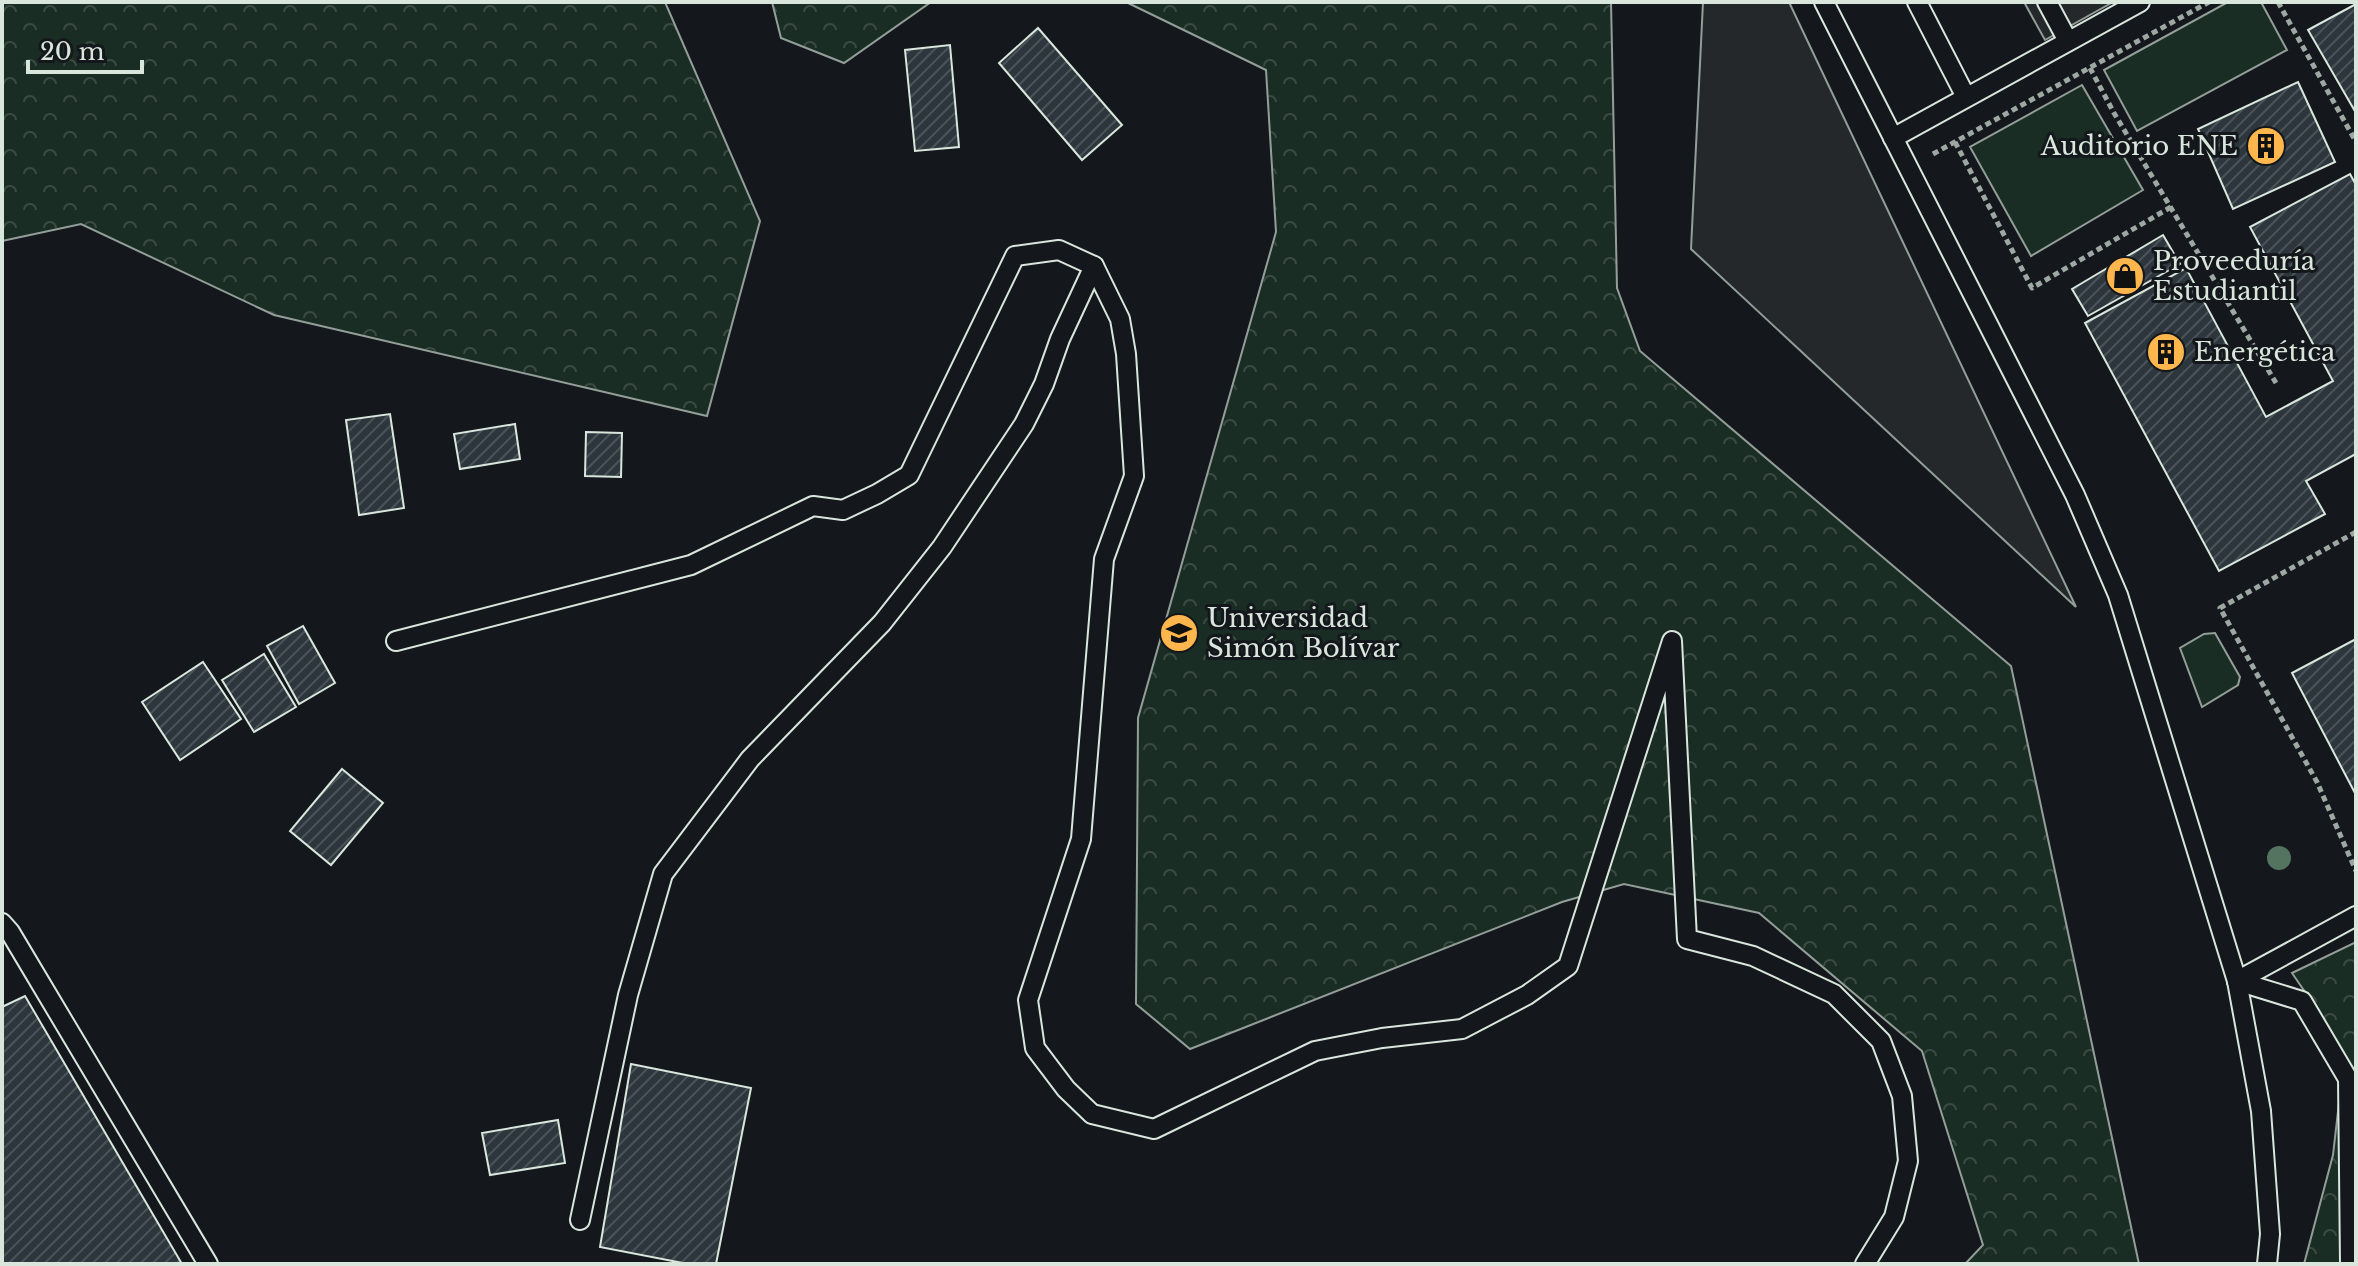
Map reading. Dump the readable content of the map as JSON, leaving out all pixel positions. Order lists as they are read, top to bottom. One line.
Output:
{"places":{"building":["Auditorio ENE","Energética"],"shop":["Proveeduría Estudiantil"],"school or university":["Universidad Simón Bolívar"]},"scale_bar":"20 m"}
